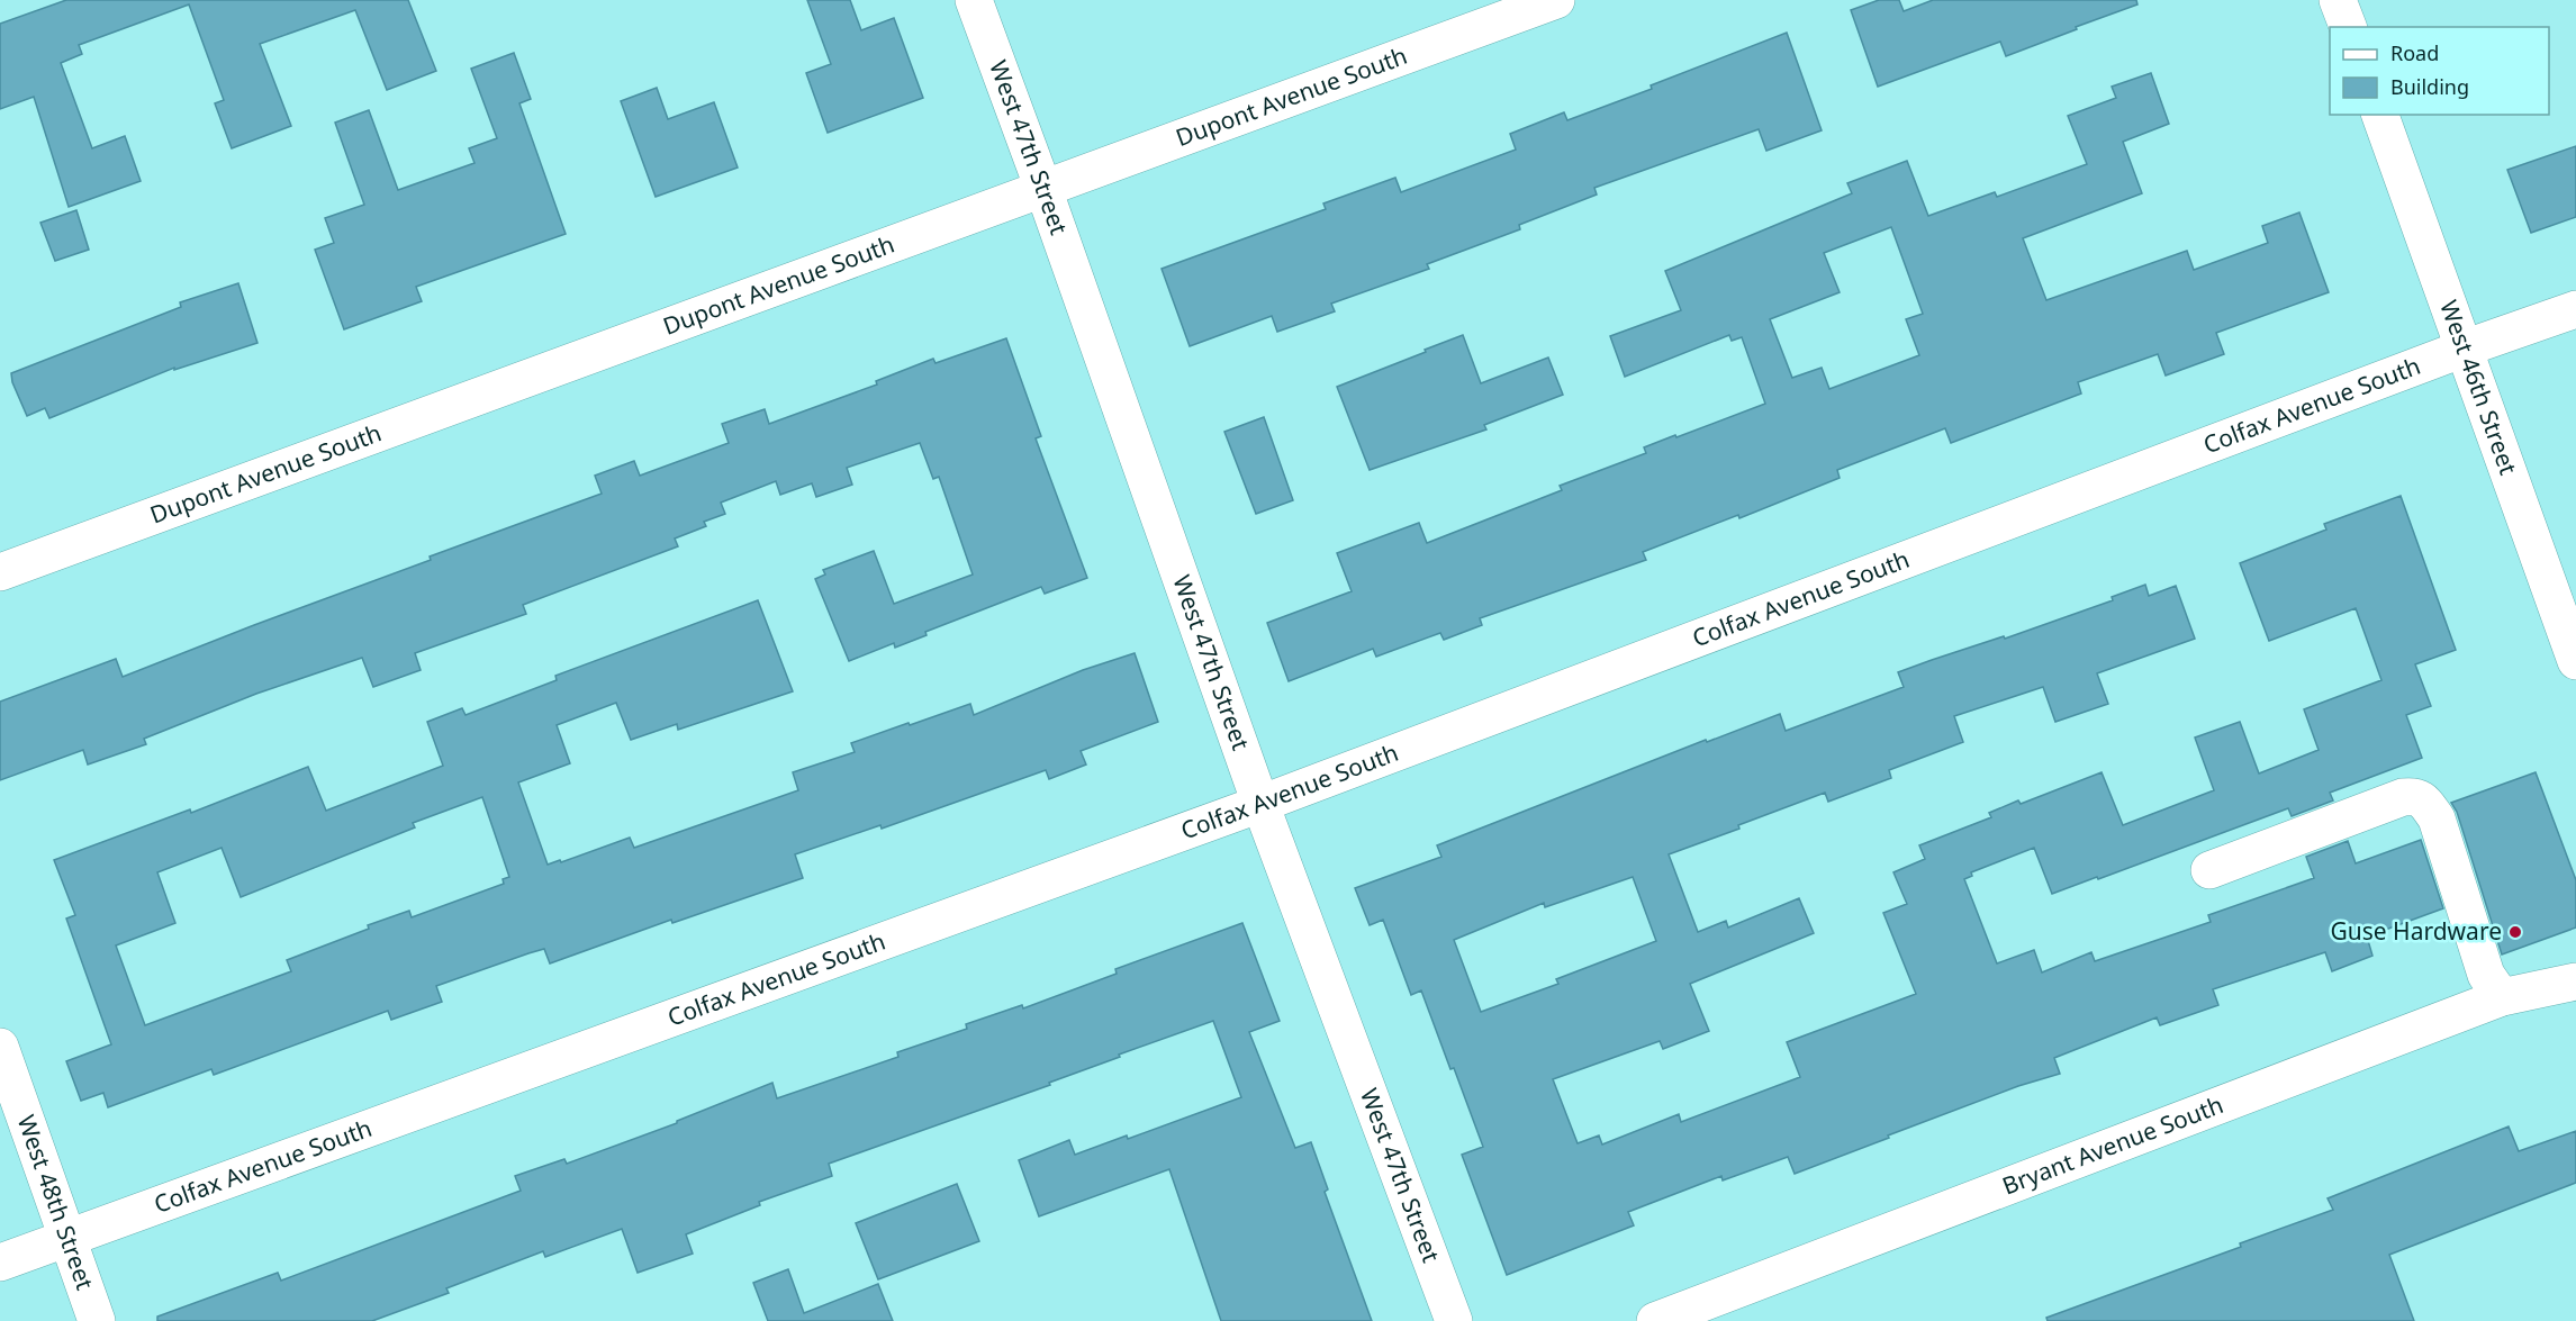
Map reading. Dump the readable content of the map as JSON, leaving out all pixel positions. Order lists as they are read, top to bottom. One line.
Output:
{"streets":{"street":["Dupont Avenue South","West 47th Street","West 46th Street","Colfax Avenue South","Bryant Avenue South","West 48th Street"]},"crossings":[["Dupont Avenue South","West 47th Street"],["West 47th Street","Colfax Avenue South"],["West 46th Street","Colfax Avenue South"],["Colfax Avenue South","West 48th Street"]],"places":["Guse Hardware"],"legend":["Road","Building"]}
